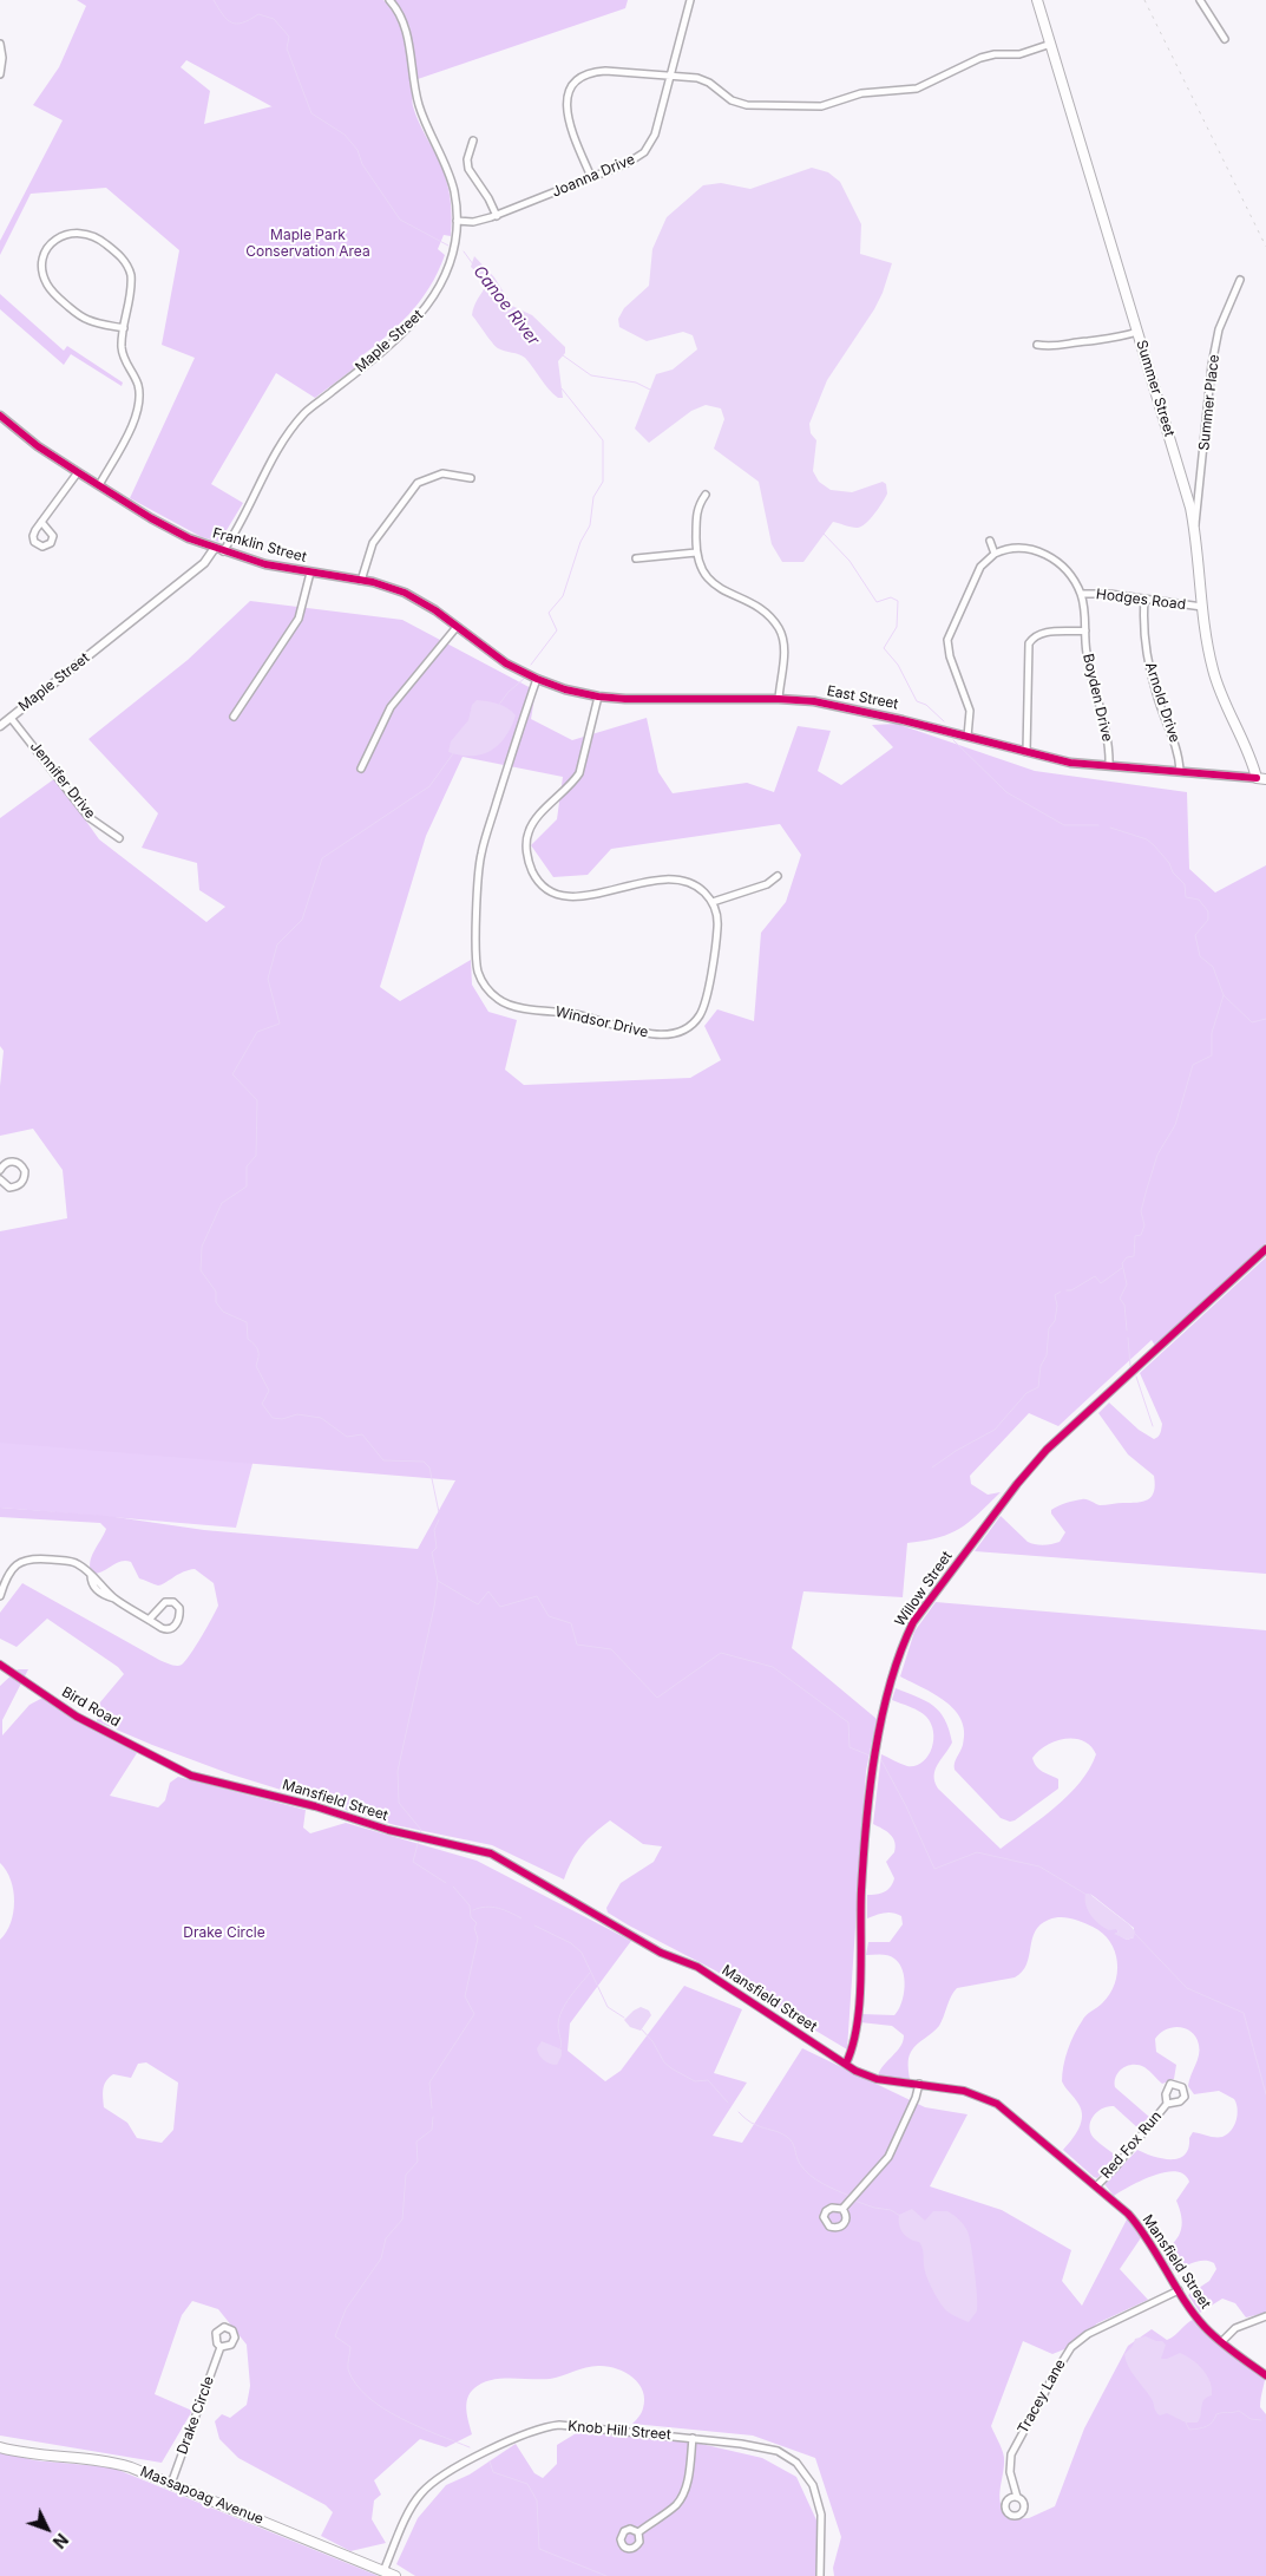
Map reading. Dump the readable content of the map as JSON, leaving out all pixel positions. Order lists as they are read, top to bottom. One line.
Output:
{"streets":{"main road":["Summer Street","Massapoag Avenue"],"street":["Joanna Drive","Maple Street","Summer Place","Franklin Street","Hodges Road","East Street","Boyden Drive","Arnold Drive","Jennifer Drive","Windsor Drive","Willow Street","Bird Road","Mansfield Street","Red Fox Run","Tracey Lane","Drake Circle","Knob Hill Street"]},"crossings":[["Joanna Drive","Maple Street"],["Maple Street","Franklin Street"],["Maple Street","Jennifer Drive"],["Summer Street","Summer Place"],["Summer Street","Hodges Road"],["Summer Street","East Street"],["Franklin Street","East Street"],["Hodges Road","Boyden Drive"],["Hodges Road","Arnold Drive"],["East Street","Boyden Drive"],["East Street","Arnold Drive"],["East Street","Windsor Drive"],["Willow Street","Mansfield Street"],["Bird Road","Mansfield Street"],["Mansfield Street","Red Fox Run"],["Mansfield Street","Tracey Lane"],["Drake Circle","Massapoag Avenue"],["Knob Hill Street","Massapoag Avenue"]],"water":["Canoe River"],"parks":["Maple Park Conservation Area","Drake Circle"],"north":"bottom right"}
